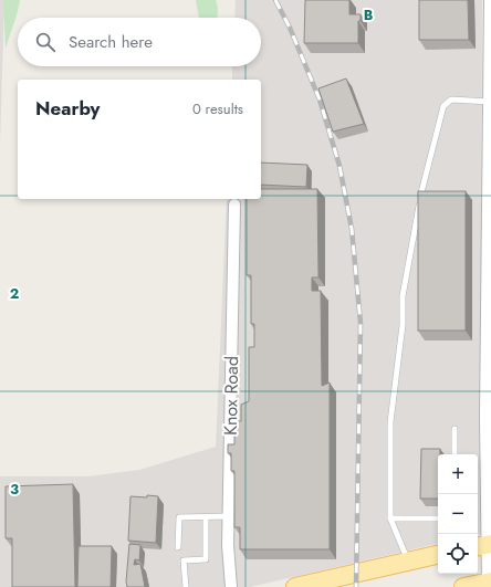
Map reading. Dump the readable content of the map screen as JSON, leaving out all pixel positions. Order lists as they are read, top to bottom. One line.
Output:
{"streets":{"street":["Knox Road"]},"page":{"search":"Search here","heading":["Nearby","0 results"],"map_buttons":["+","−"]},"grid":{"columns":["B"],"rows":["2","3"]}}
